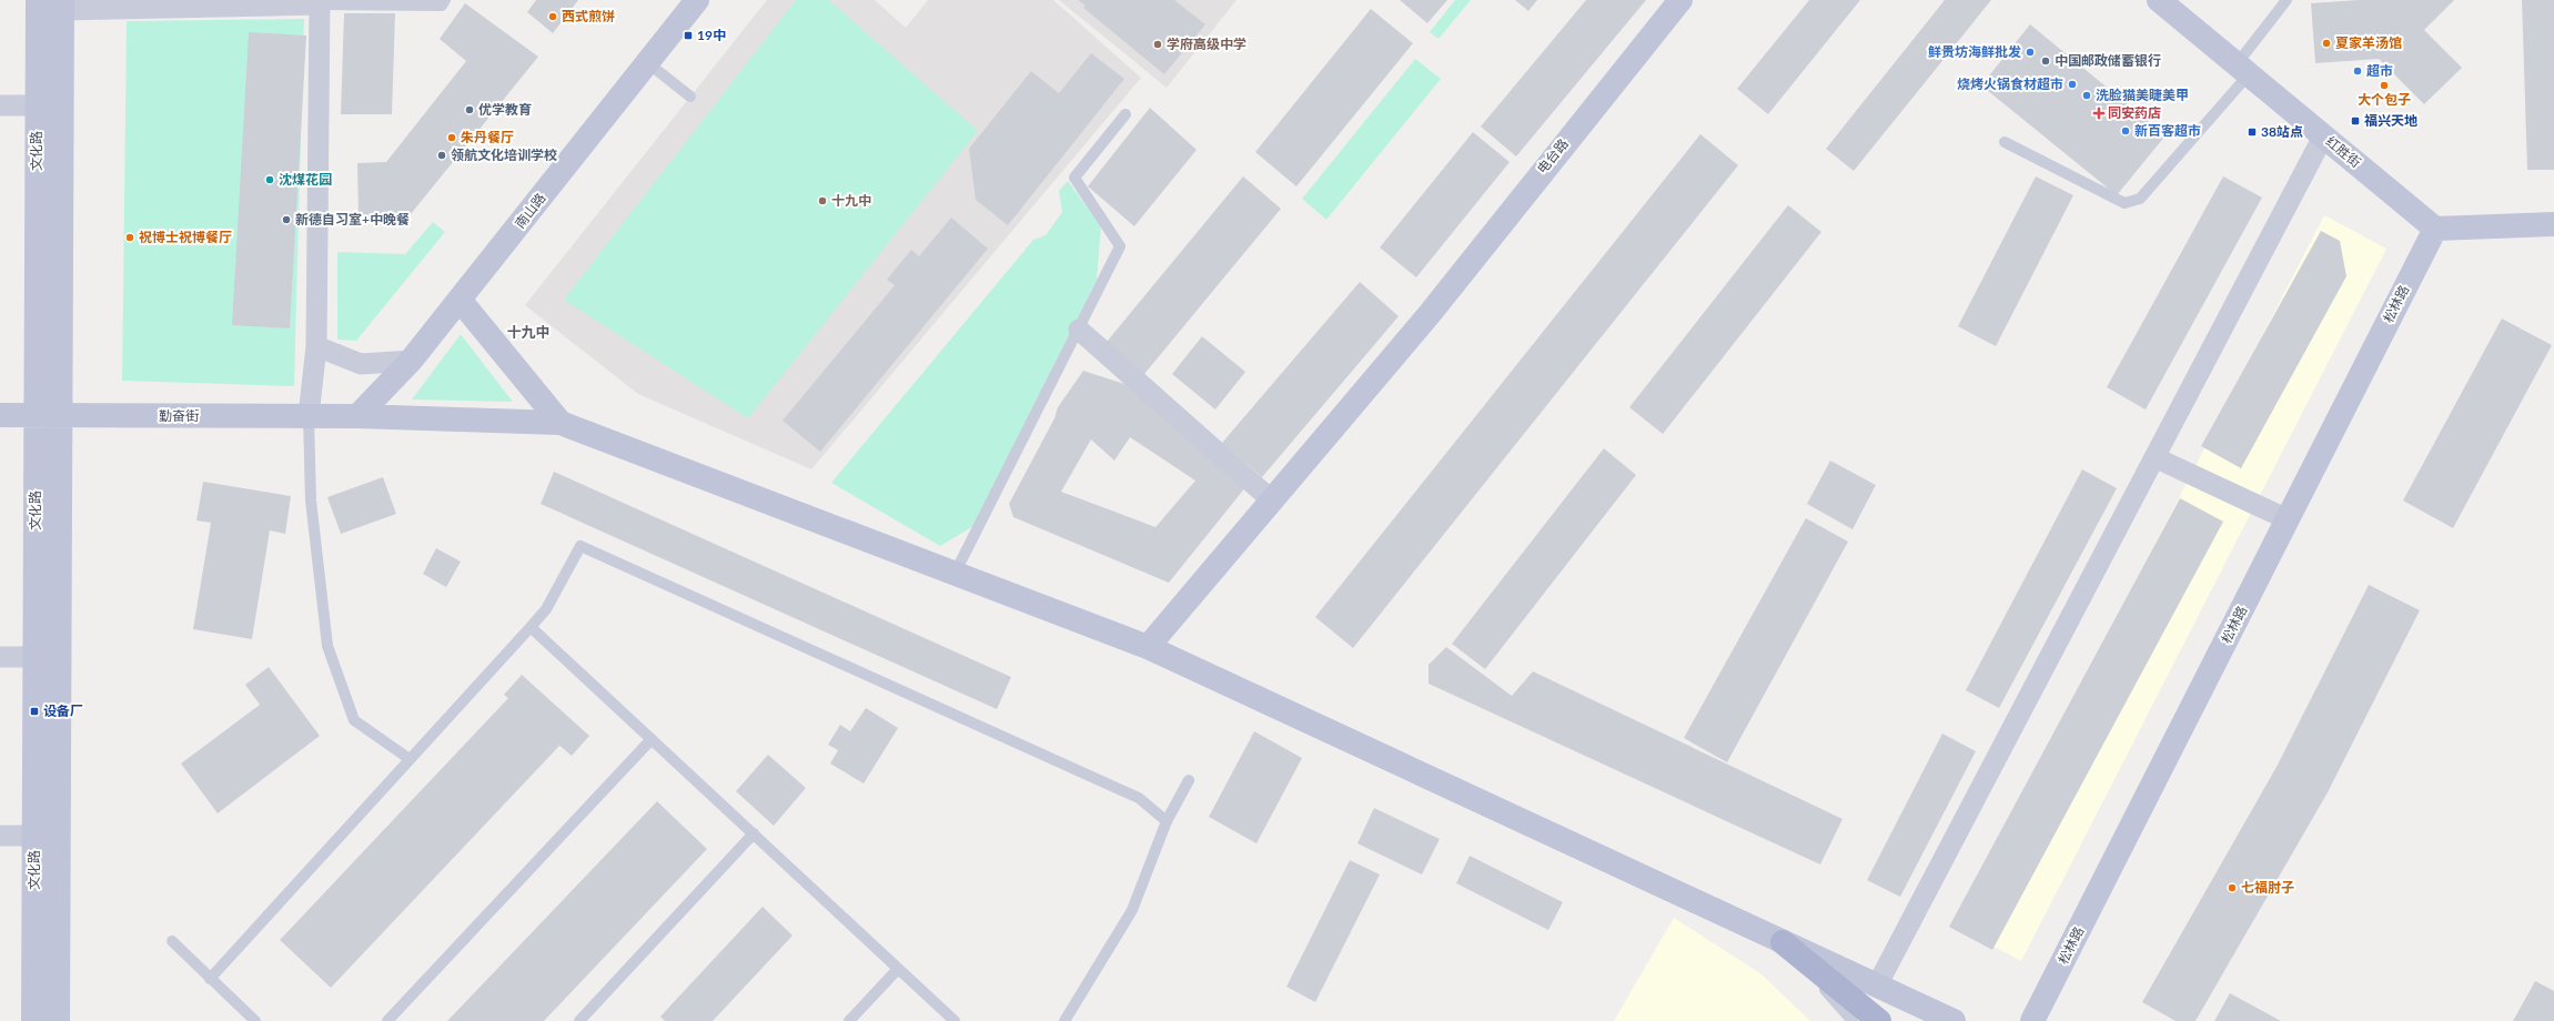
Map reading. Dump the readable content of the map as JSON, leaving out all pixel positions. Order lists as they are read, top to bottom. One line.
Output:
{"streets":{"street":["文化路","红胜街","电台路","南山路","松林路","勤奋街"]},"crossings":[["文化路","勤奋街"],["红胜街","松林路"],["南山路","勤奋街"]],"districts":["十九中"],"places":{"other":["西式煎饼","夏家羊汤馆","学府高级中学","鲜贵坊海鲜批发","中国邮政储蓄银行","超市","烧烤火锅食材超市","大个包子","洗脸猫美睫美甲","优学教育","新百客超市","朱丹餐厅","领航文化培训学校","沈煤花园","十九中","新德自习室+中晚餐","祝博士祝博餐厅","七福肘子"],"transit":["19中","福兴天地","38站点","设备厂"],"health":["同安药店"]}}
